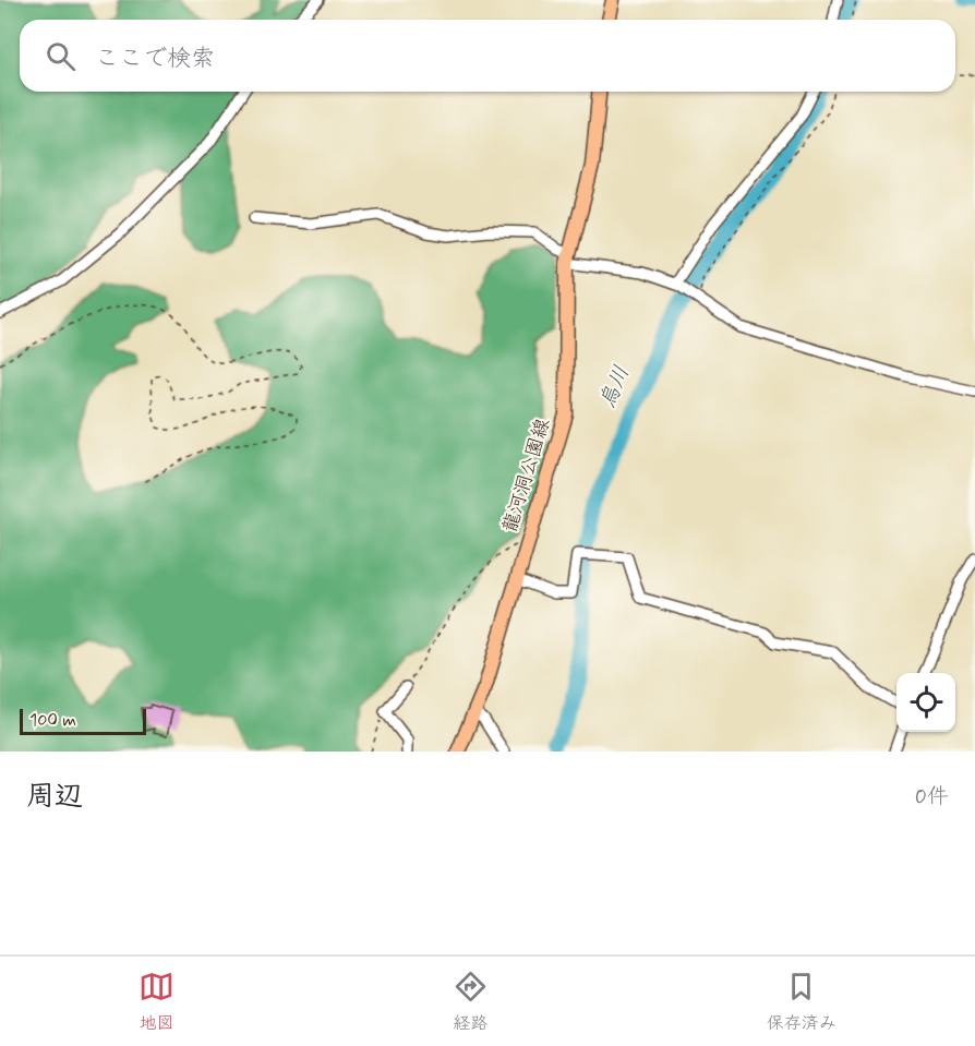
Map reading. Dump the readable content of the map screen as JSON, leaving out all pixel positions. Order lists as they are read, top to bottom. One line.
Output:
{"streets":{"main road":["龍河洞公園線"]},"water":["烏川"],"scale_bar":"100 m","page":{"search":"ここで検索","scale":"100 m","heading":["周辺","0件"],"nav":["地図","経路","保存済み"]}}
